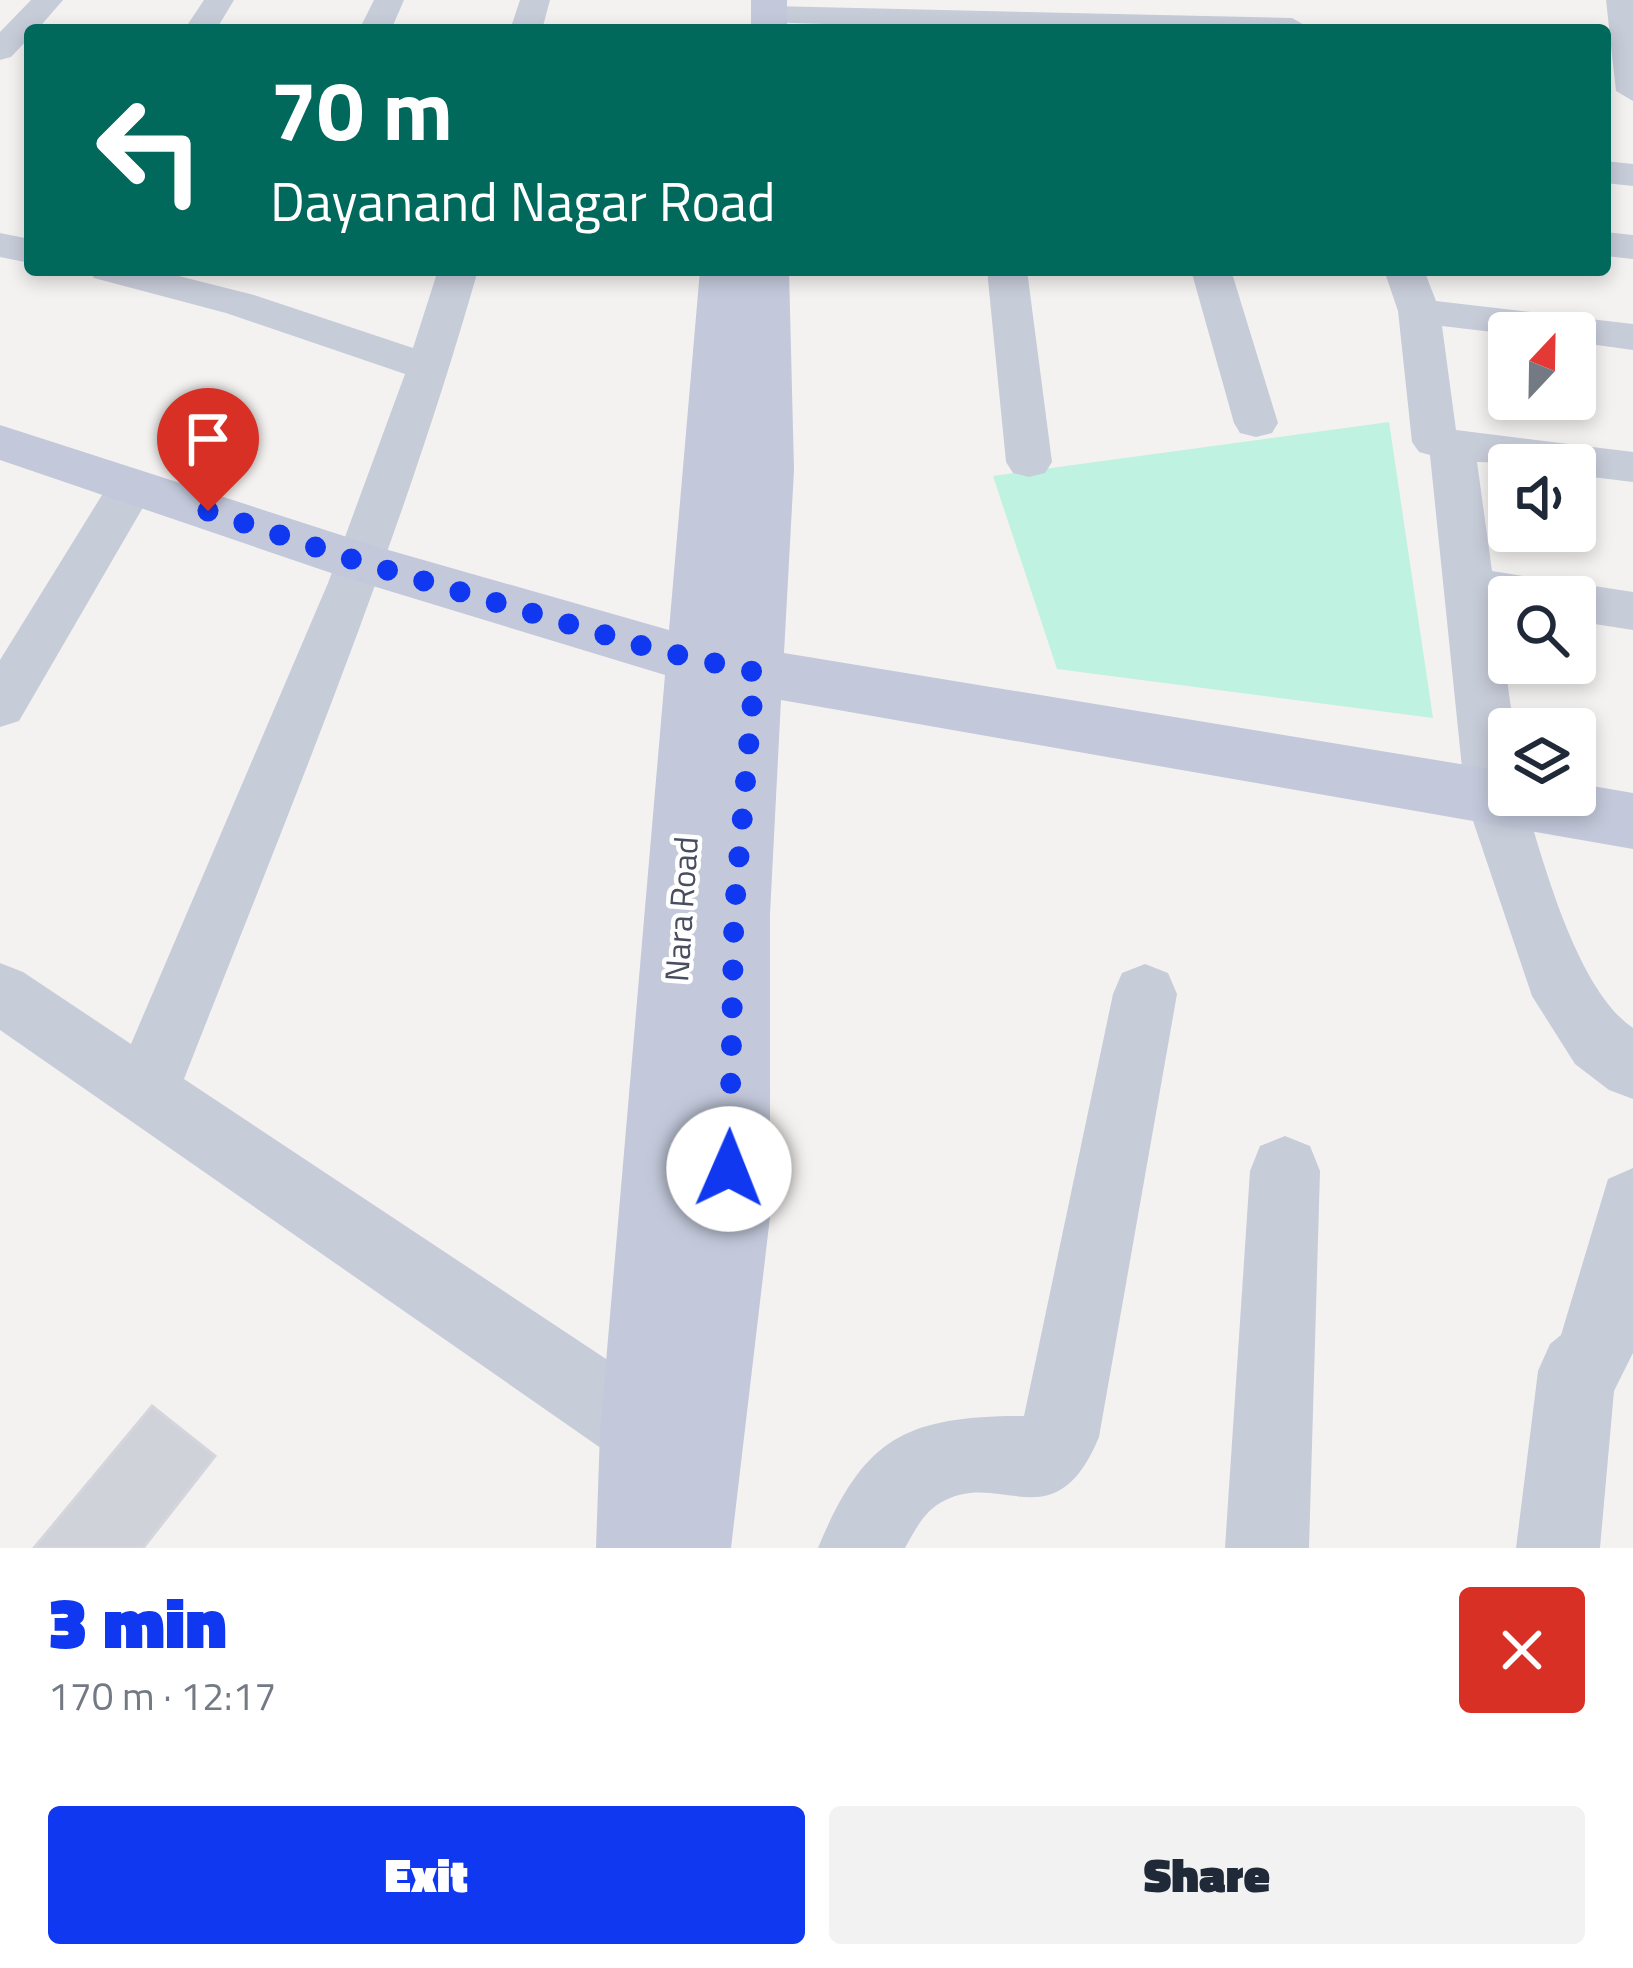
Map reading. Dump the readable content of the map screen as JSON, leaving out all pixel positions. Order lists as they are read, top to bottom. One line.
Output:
{"streets":{"main road":["Nara Road"]},"north":"top","page":{"turn":["70 m","Dayanand Nagar Road"],"heading":["3 min","170 m · 12:17"],"buttons":["Exit","Share"]}}
